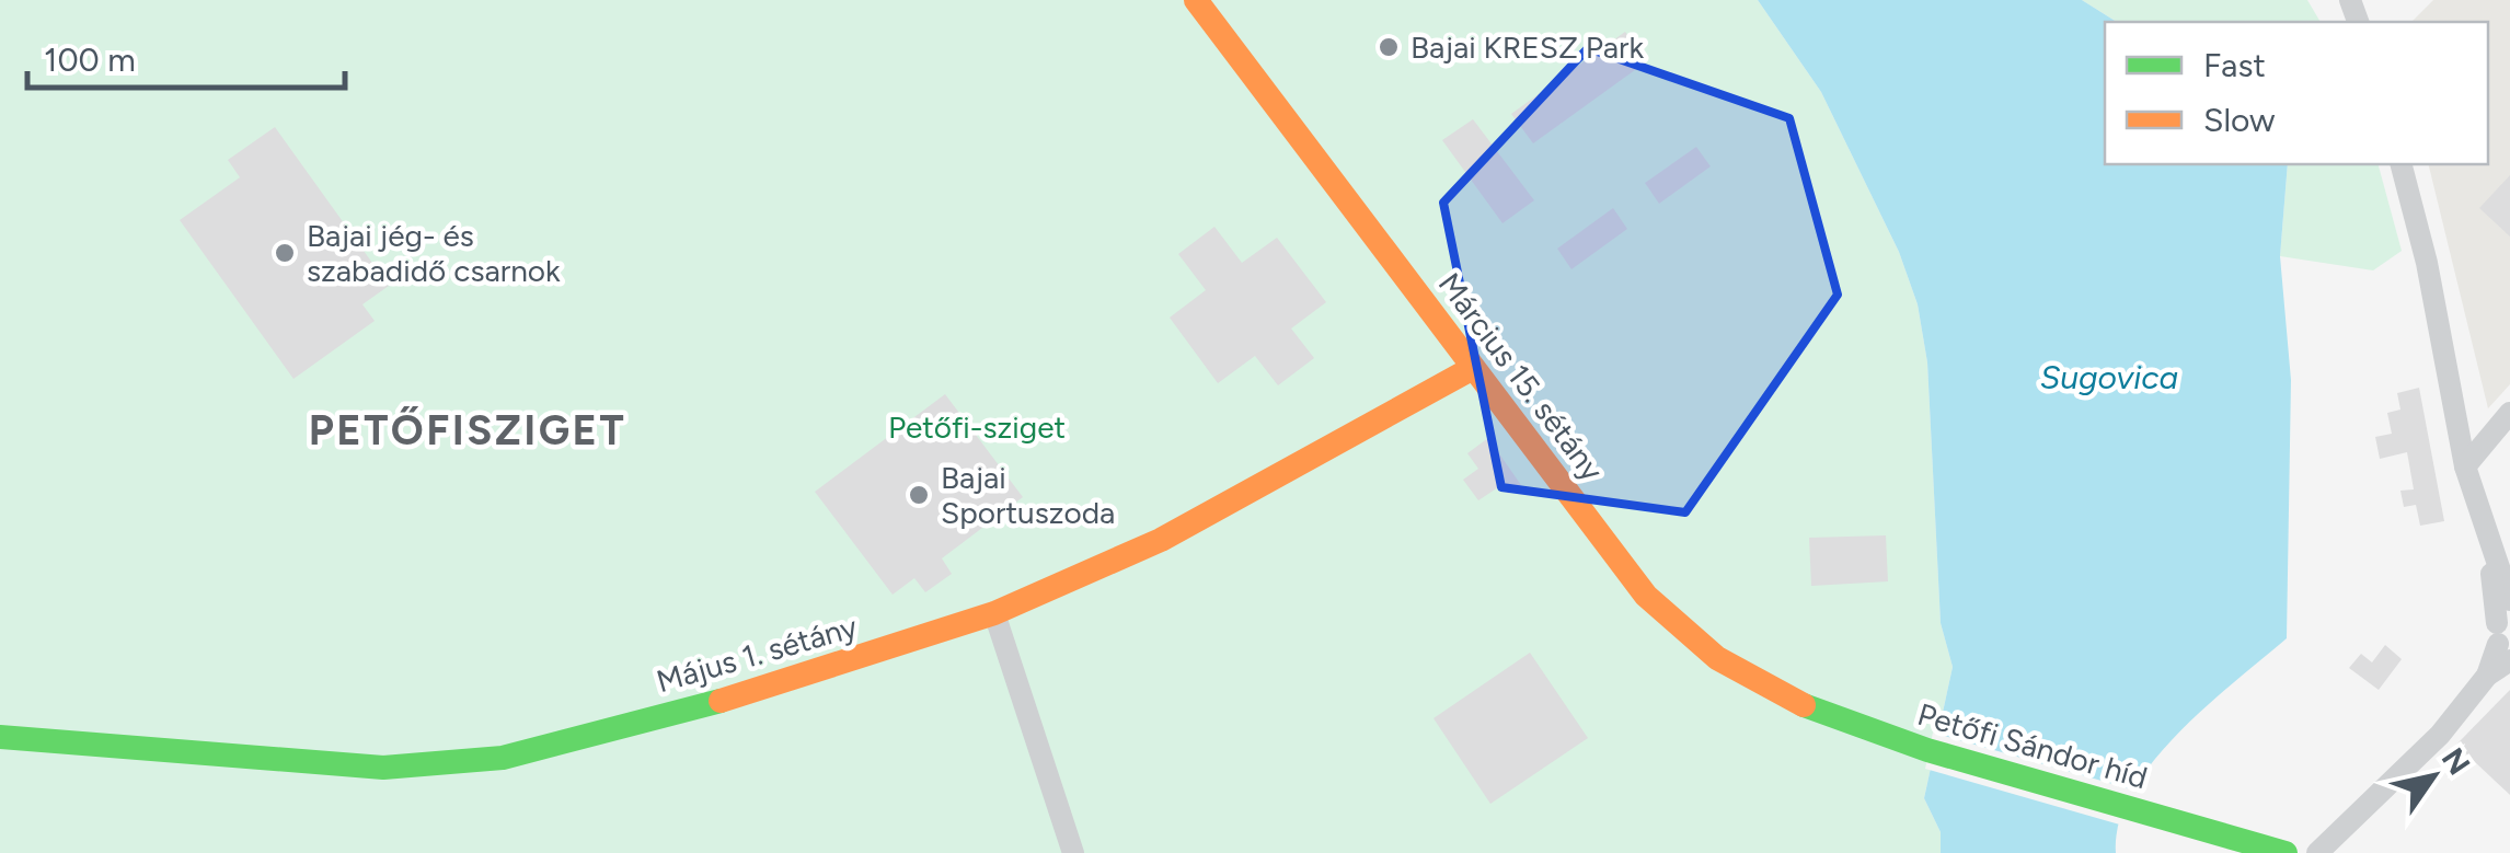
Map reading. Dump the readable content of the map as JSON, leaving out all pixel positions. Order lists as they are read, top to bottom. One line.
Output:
{"streets":{"street":["Március 15. sétány","Május 1. sétány","Petőfi Sándor híd"]},"crossings":[["Március 15. sétány","Május 1. sétány"],["Március 15. sétány","Petőfi Sándor híd"]],"districts":["PETŐFISZIGET"],"water":["Sugovica"],"parks":["Petőfi-sziget"],"places":["Bajai KRESZ Park","Bajai jég- és szabadidő csarnok","Bajai Sportuszoda"],"legend":["Fast","Slow"],"scale_bar":"100 m","north":"top right"}
